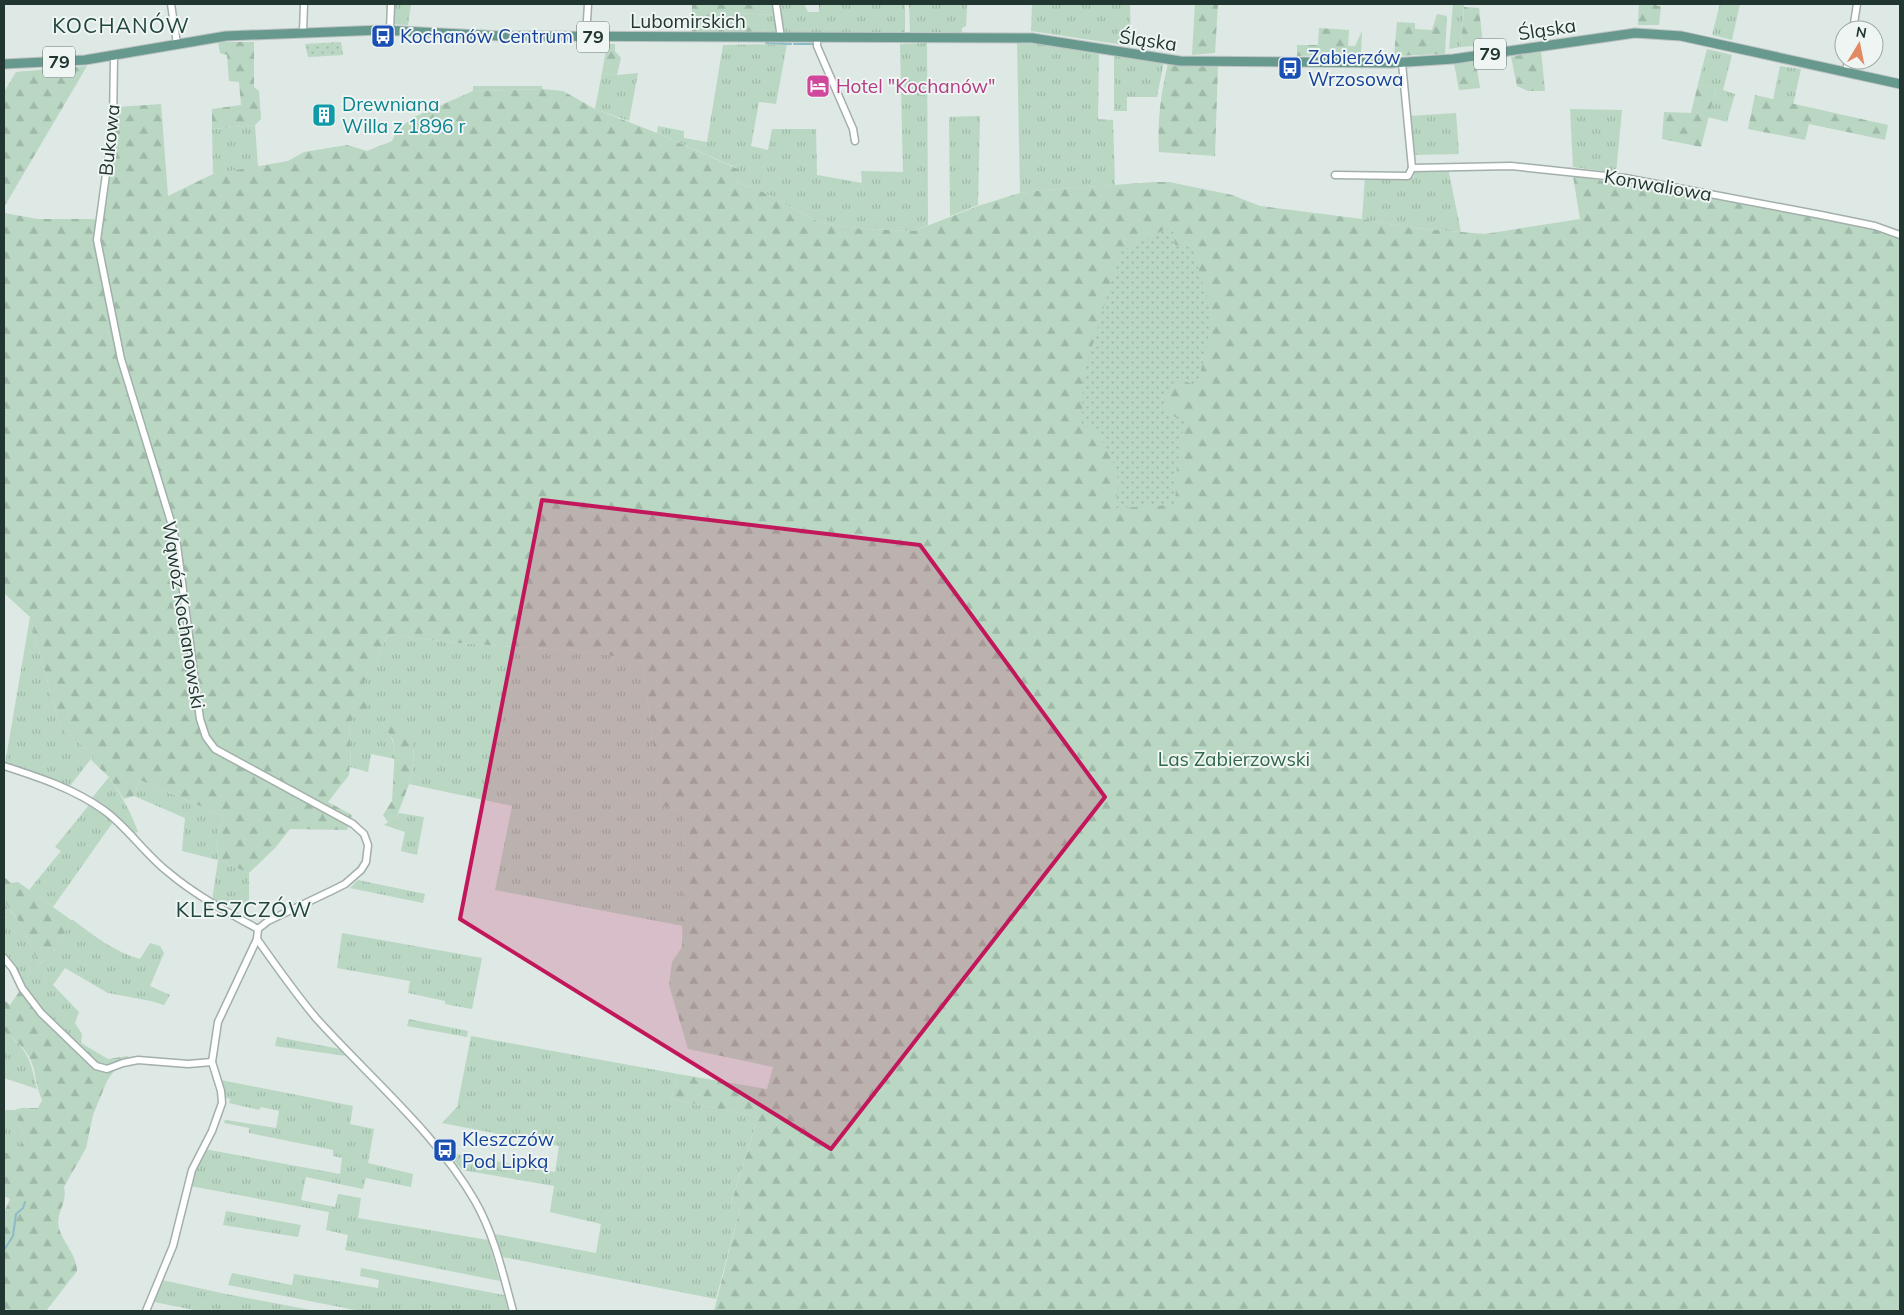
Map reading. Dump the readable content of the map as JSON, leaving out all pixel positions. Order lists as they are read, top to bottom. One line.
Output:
{"streets":{"main road":["Lubomirskich","Śląska","79"],"street":["Bukowa","Konwaliowa","Wąwóz Kochanowski"]},"crossings":[["Lubomirskich","Śląska"],["Lubomirskich","Bukowa"],["Bukowa","Wąwóz Kochanowski"]],"districts":["KOCHANÓW","KLESZCZÓW"],"parks":["Las Zabierzowski"],"places":{"bus stop":["Kochanów Centrum","Zabierzów Wrzosowa","Kleszczów Pod Lipką"],"hotel":["Hotel \"Kochanów\""],"building":["Drewniana Willa z 1896 r"]},"north":"top"}
